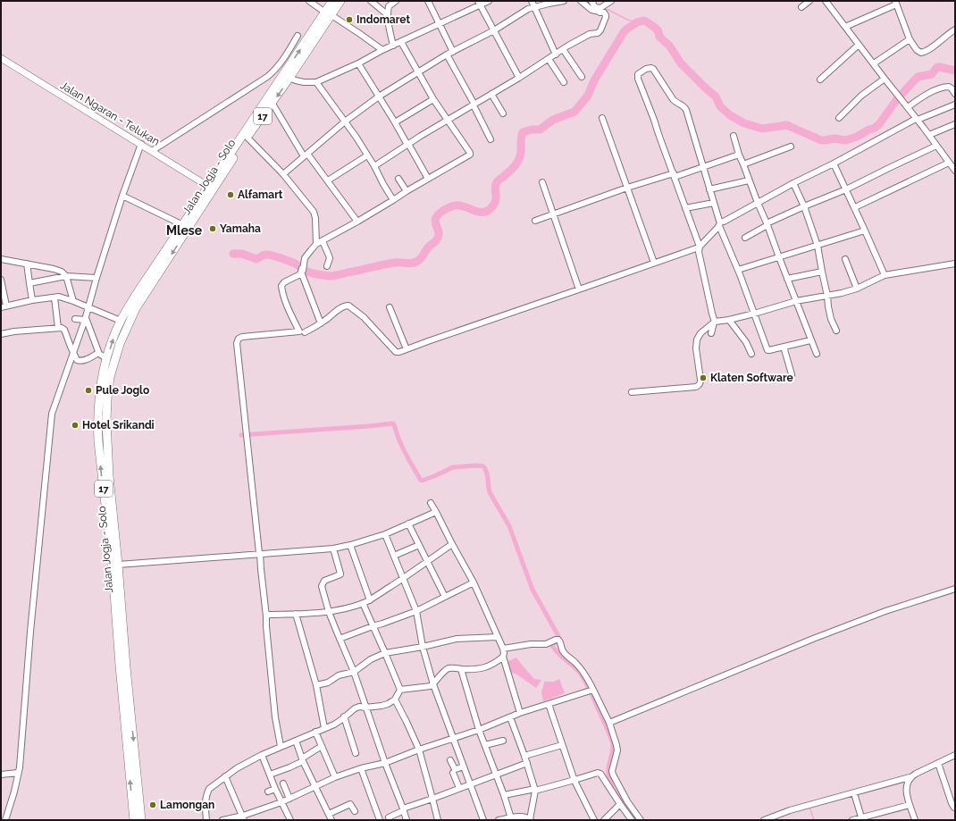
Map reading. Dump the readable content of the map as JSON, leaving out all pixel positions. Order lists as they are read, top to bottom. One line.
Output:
{"streets":{"highway":["17","Jalan Jogja - Solo"],"main road":["Jalan Ngaran - Telukan"]},"crossings":[["Jalan Ngaran - Telukan","17"],["Jalan Ngaran - Telukan","Jalan Jogja - Solo"],["17","Jalan Jogja - Solo"]],"districts":["Mlese"],"places":["Indomaret","Alfamart","Yamaha","Klaten Software","Pule Joglo","Hotel Srikandi","Lamongan"]}
